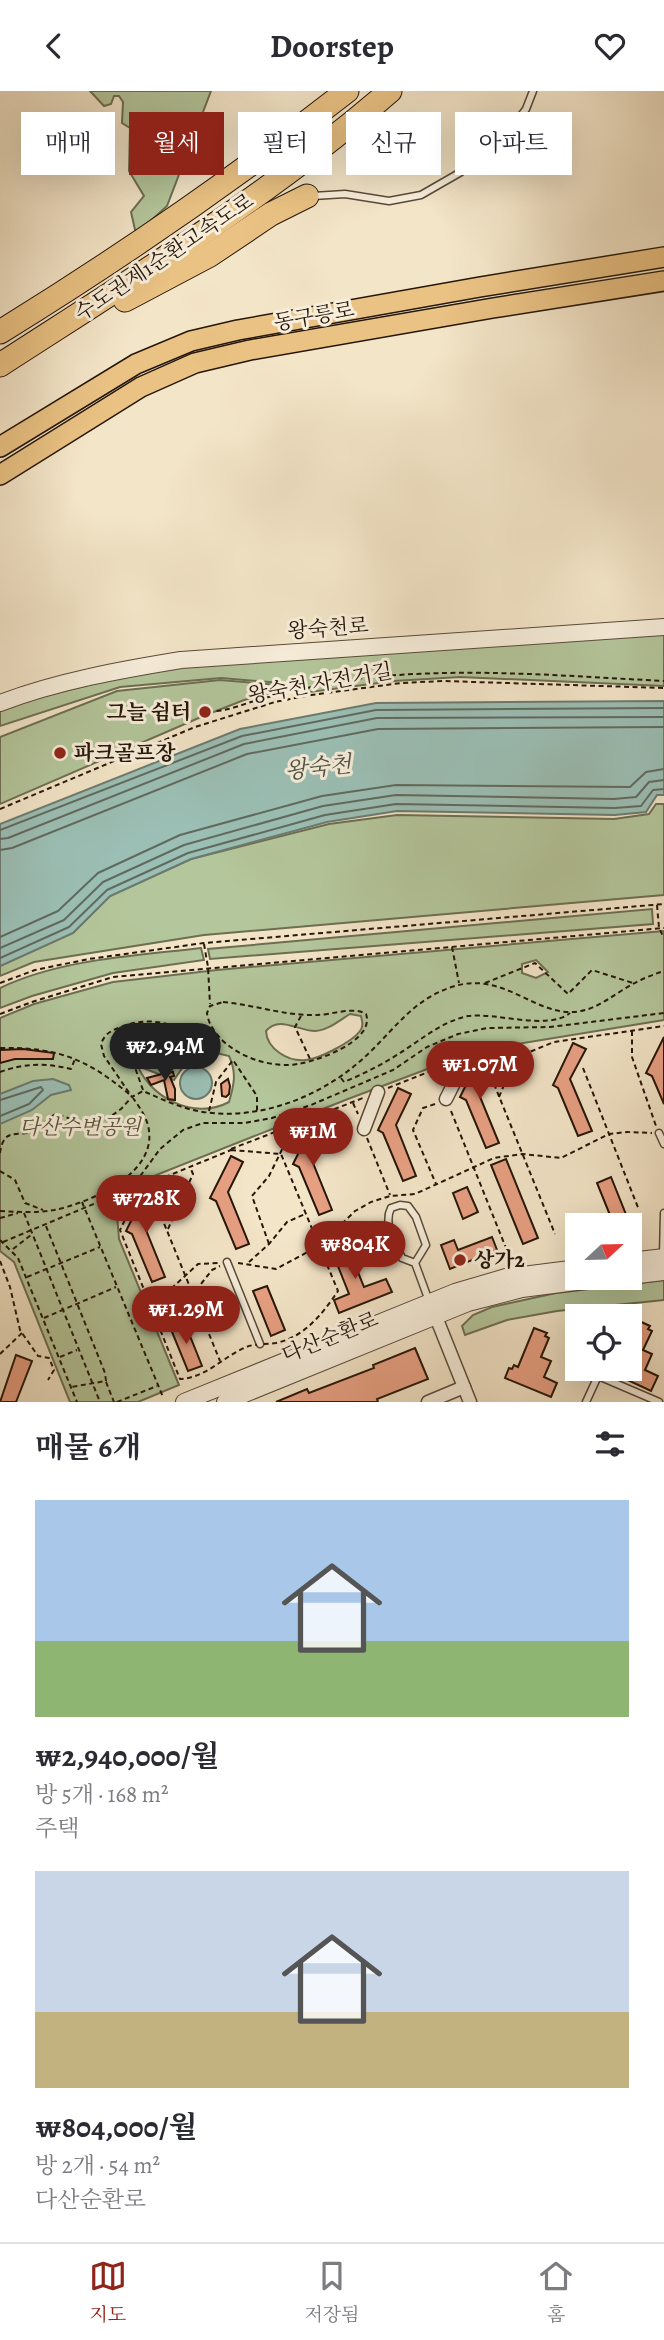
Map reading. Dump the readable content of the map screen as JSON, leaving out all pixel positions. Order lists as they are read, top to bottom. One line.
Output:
{"streets":{"highway":["수도권제1순환고속도로"],"main road":["동구릉로"],"street":["왕숙천로","다산순환로"],"path":["왕숙천 자전거길"]},"water":["왕숙천"],"parks":["다산수변공원"],"places":["그늘 쉼터","파크골프장","상가2"],"north":"right","page":{"header":"Doorstep","chip":["매매","월세","필터","신규","아파트"],"price":["₩2.94M","₩1.07M","₩1M","₩728K","₩804K","₩1.29M"],"heading":"매물 6개","list":[{"name":"₩2,940,000/월","note":"방 5개 · 168 m² · 주택"},{"name":"₩804,000/월","note":"방 2개 · 54 m² · 다산순환로"}],"tabs":["지도","저장됨","홈"]}}
